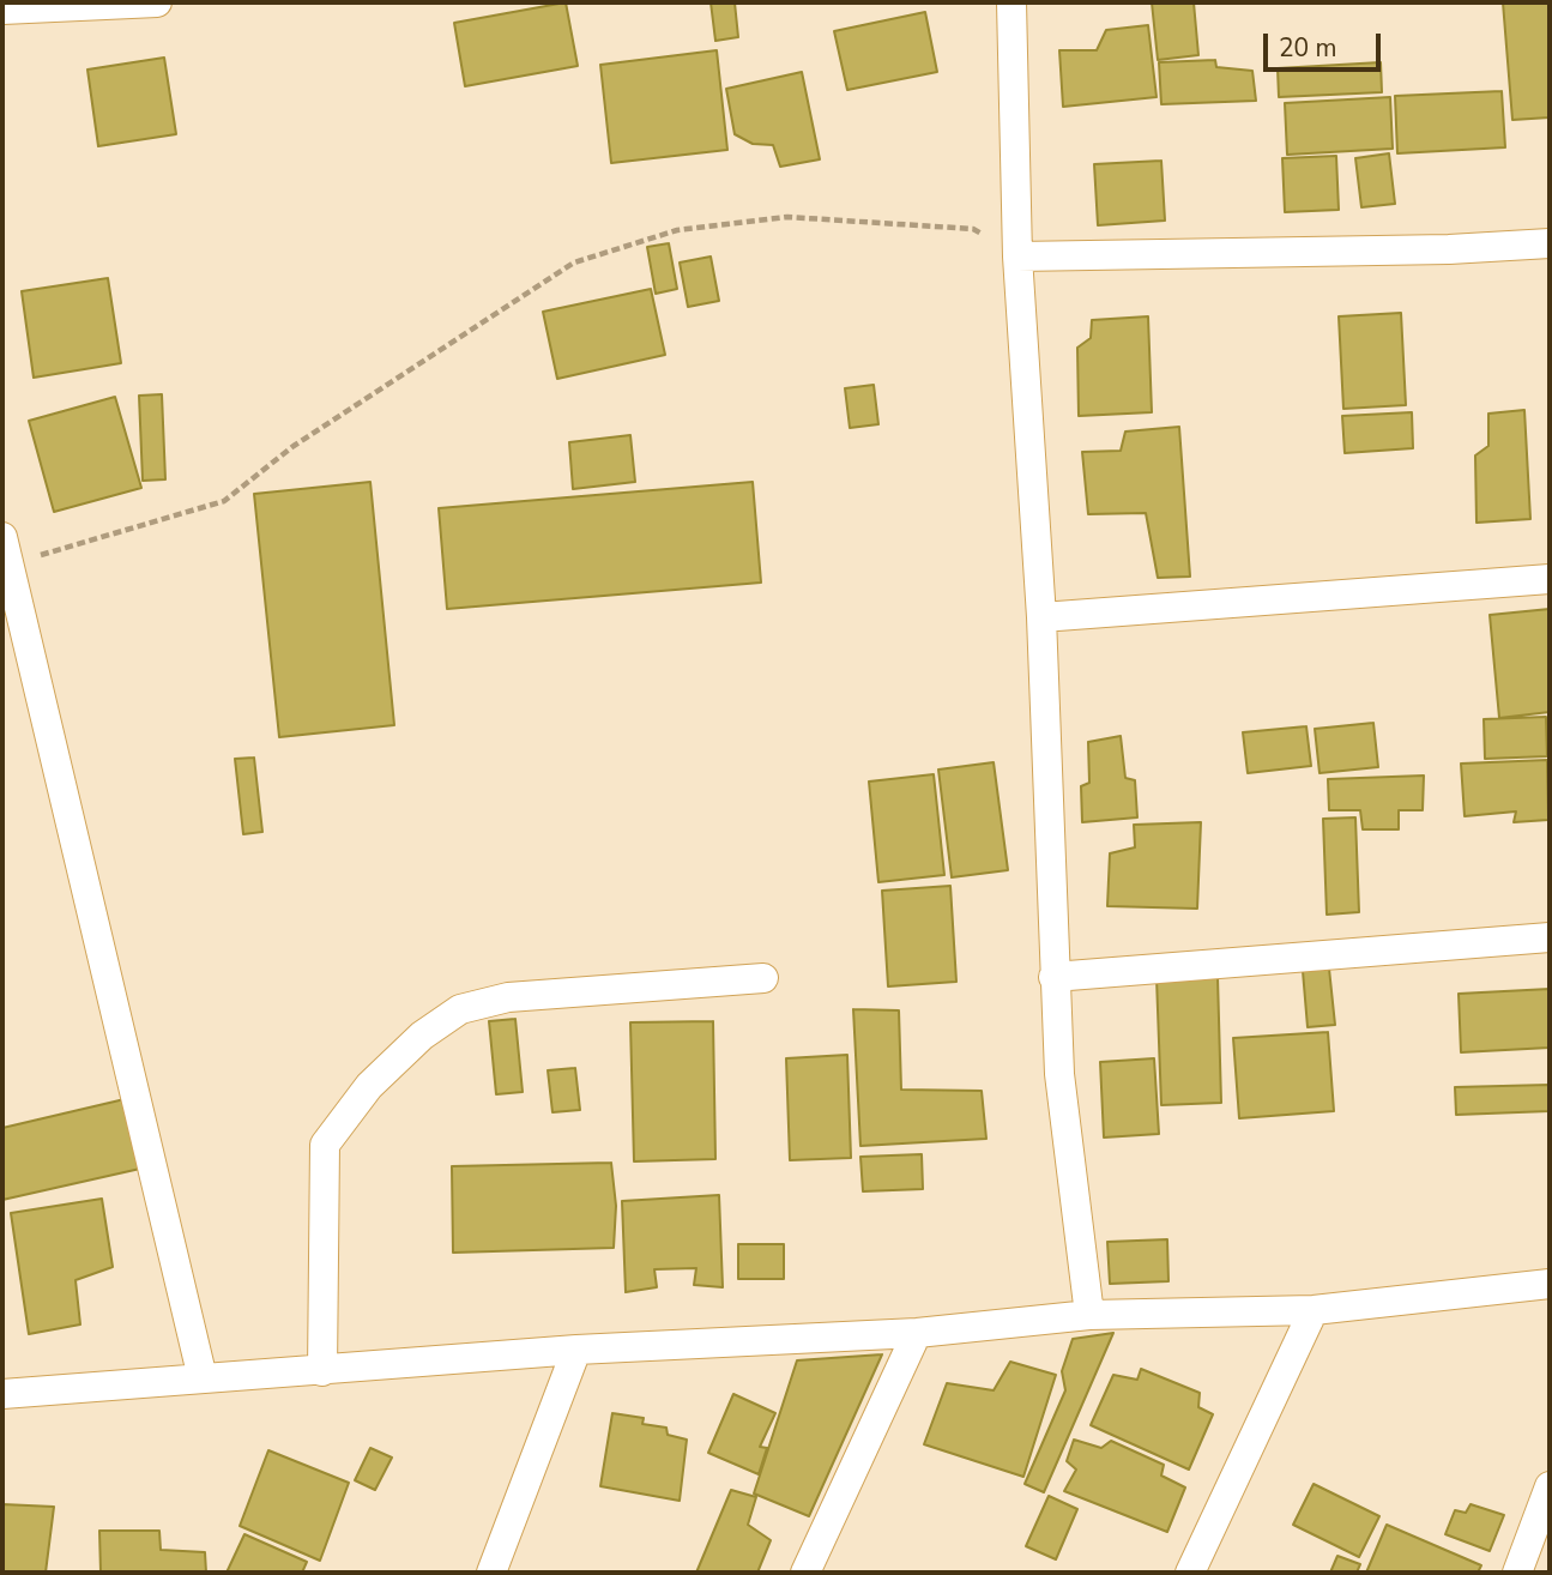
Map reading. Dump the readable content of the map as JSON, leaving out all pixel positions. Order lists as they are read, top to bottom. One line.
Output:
{"scale_bar":"20 m"}
